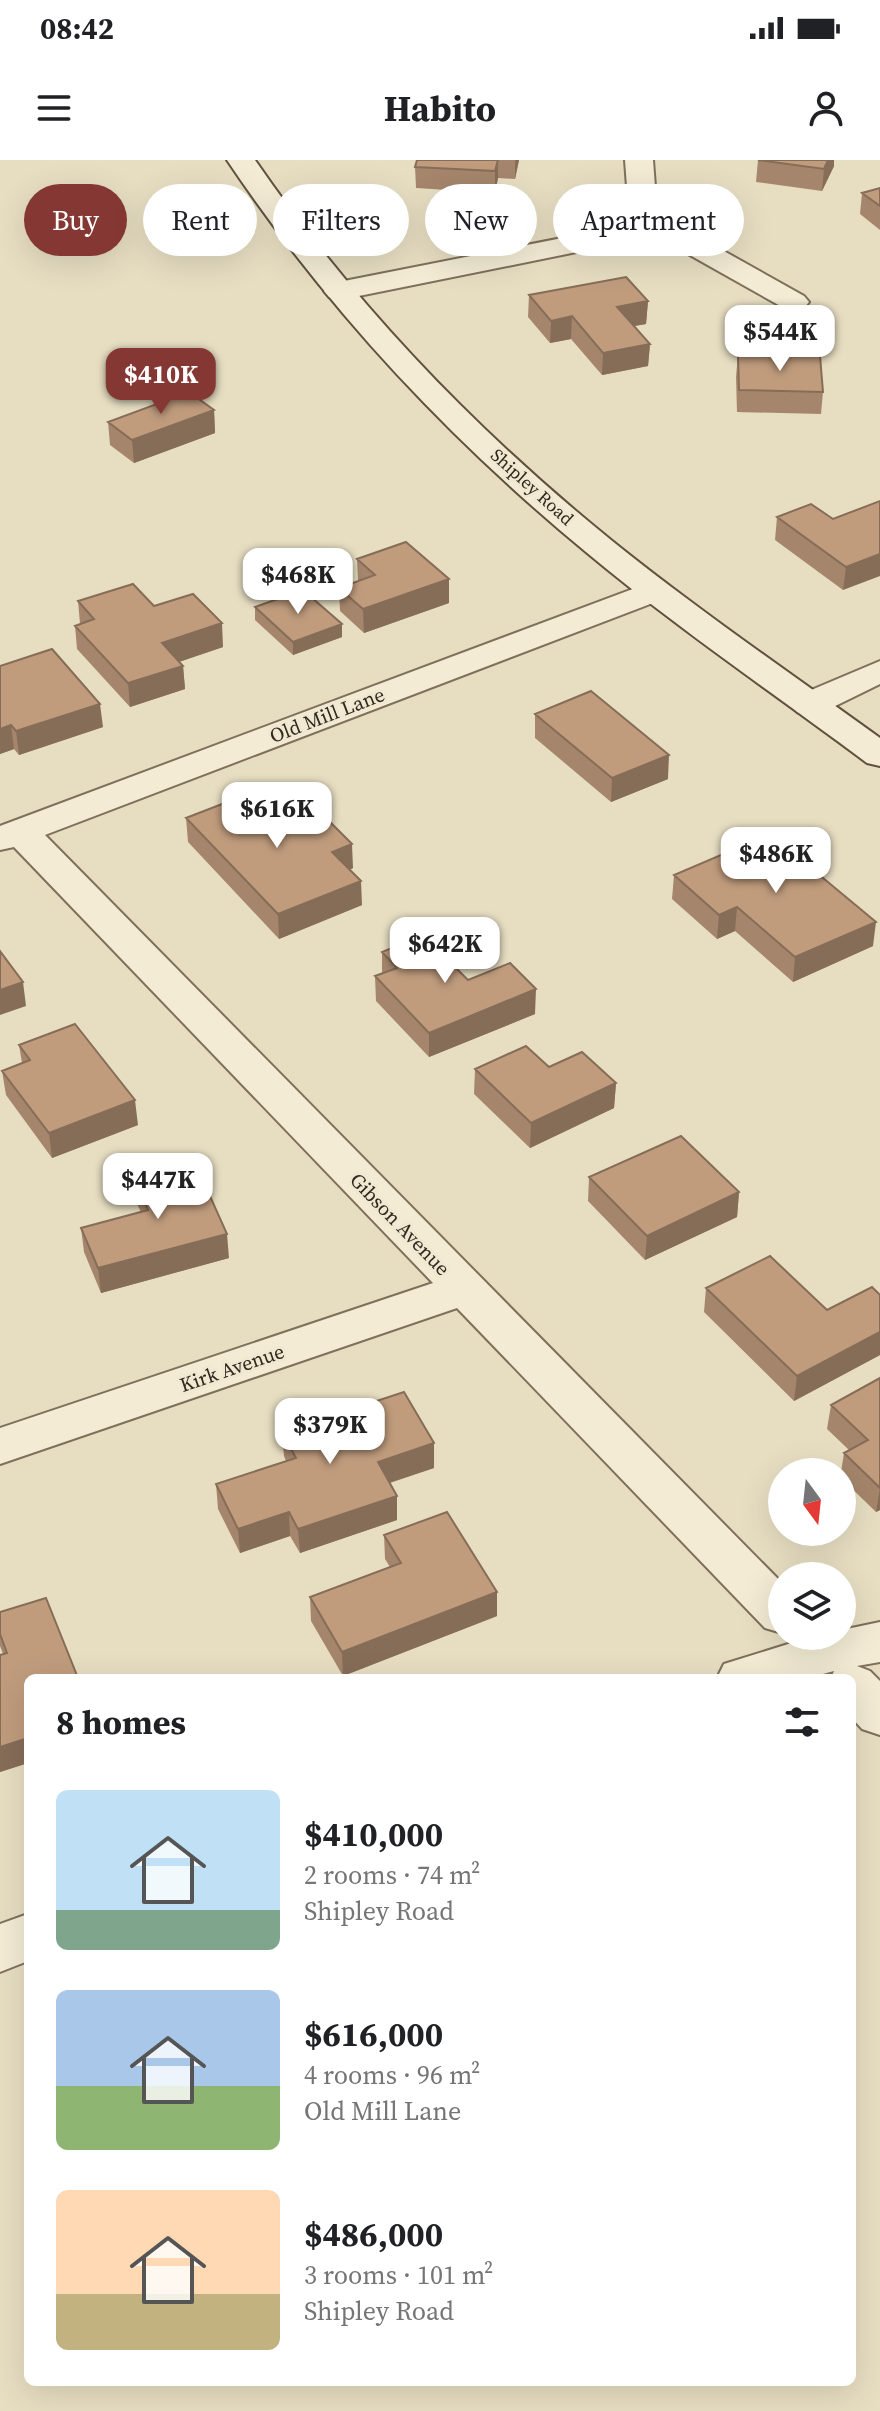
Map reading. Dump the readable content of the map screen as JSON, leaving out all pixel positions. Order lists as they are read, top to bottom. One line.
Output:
{"streets":{"street":["Shipley Road","Old Mill Lane","Gibson Avenue","Kirk Avenue"]},"crossings":[["Shipley Road","Old Mill Lane"],["Old Mill Lane","Gibson Avenue"],["Gibson Avenue","Kirk Avenue"]],"north":"bottom","page":{"status":"08:42","header":"Habito","chip":["Buy","Rent","Filters","New","Apartment"],"price":["$544K","$410K","$468K","$616K","$486K","$642K","$447K","$379K"],"heading":"8 homes","list":[{"name":"$410,000","note":"2 rooms · 74 m² · Shipley Road"},{"name":"$616,000","note":"4 rooms · 96 m² · Old Mill Lane"},{"name":"$486,000","note":"3 rooms · 101 m² · Shipley Road"}]}}
